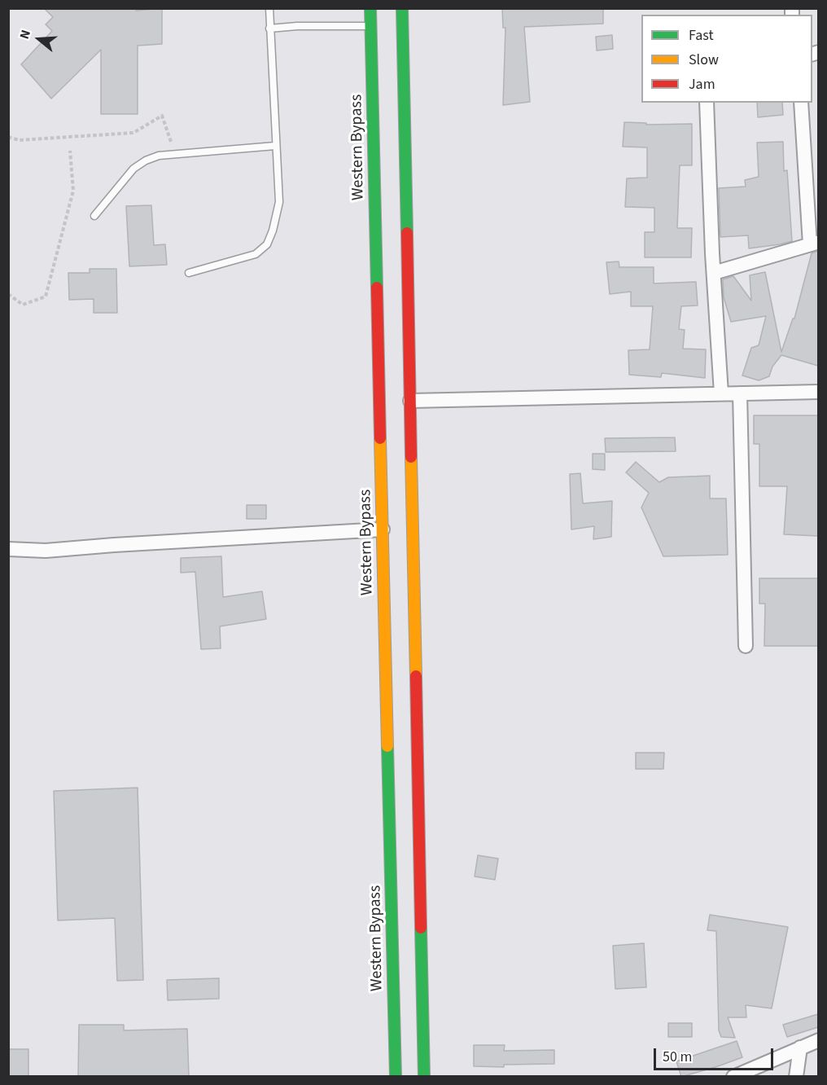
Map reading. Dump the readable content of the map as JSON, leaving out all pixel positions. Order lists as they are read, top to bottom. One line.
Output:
{"streets":{"main road":["Western Bypass"]},"legend":["Fast","Slow","Jam"],"scale_bar":"50 m","north":"left"}
